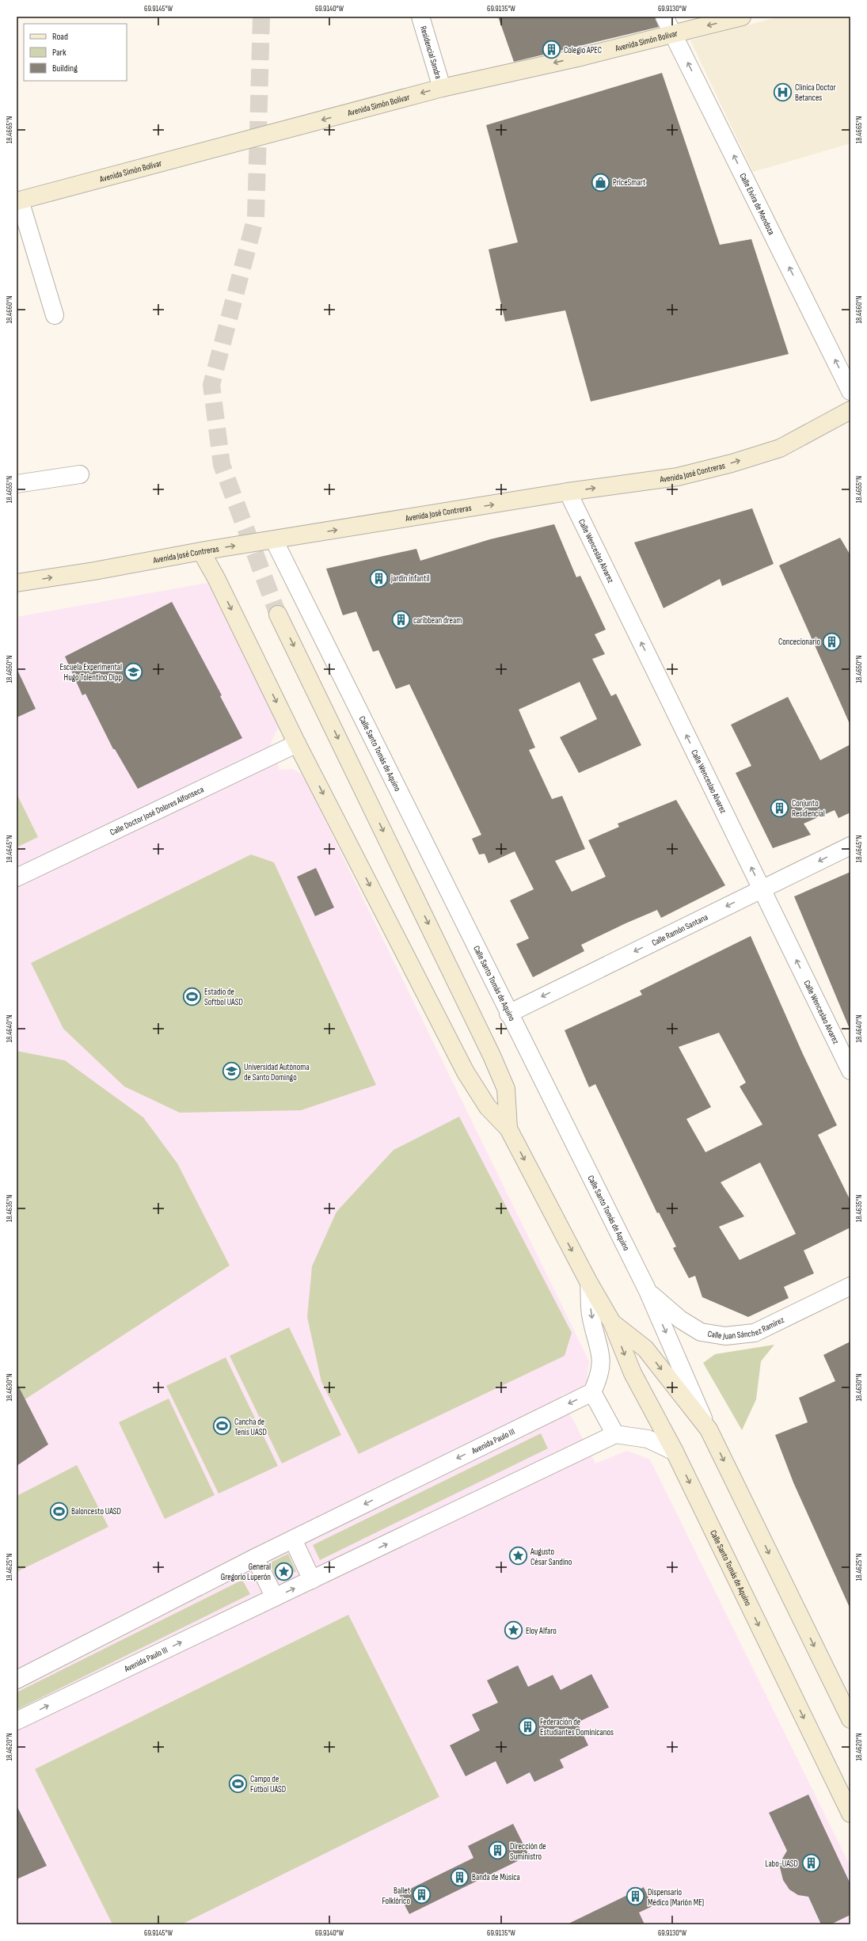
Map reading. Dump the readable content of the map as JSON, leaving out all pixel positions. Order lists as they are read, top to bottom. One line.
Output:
{"streets":{"street":["Avenida Simón Bolívar","Residencial Sandra","Calle Elvira de Mendoza","Avenida José Contreras","Calle Wenceslao Alvarez","Calle Santo Tomás de Aquino","Calle Doctor José Dolores Alfonseca","Calle Ramón Santana","Calle Juan Sánchez Ramírez","Avenida Paulo III"]},"crossings":[["Avenida Simón Bolívar","Residencial Sandra"],["Avenida Simón Bolívar","Calle Elvira de Mendoza"],["Avenida José Contreras","Calle Wenceslao Alvarez"],["Avenida José Contreras","Calle Santo Tomás de Aquino"],["Calle Wenceslao Alvarez","Calle Ramón Santana"],["Calle Santo Tomás de Aquino","Calle Doctor José Dolores Alfonseca"],["Calle Santo Tomás de Aquino","Calle Ramón Santana"],["Calle Santo Tomás de Aquino","Calle Juan Sánchez Ramírez"]],"one_way":["Avenida Simón Bolívar","Calle Elvira de Mendoza","Avenida José Contreras","Calle Wenceslao Alvarez","Calle Ramón Santana"],"places":{"building":["Colegio APEC","jardin infantil","caribbean dream","Concecionario","Conjunto Residencial","Federación de Estudiantes Dominicanos","Dirección de Suministro","Labo-UASD","Banda de Música","Ballet Folklórico","Dispensario Médico (Marión ME)"],"hospital":["Clínica Doctor Betances"],"shop":["PriceSmart"],"school or university":["Escuela Experimental Hugo Tolentino Dipp","Universidad Autónoma de Santo Domingo"],"sports":["Estadio de Softbol UASD","Cancha de Tenis UASD","Baloncesto UASD","Campo de Fútbol UASD"],"place":["Augusto César Sandino","General Gregorio Luperón","Eloy Alfaro"]},"legend":["Road","Park","Building"],"coordinates":["69.9145°W","69.9140°W","69.9135°W","69.9130°W","18.4665°N","18.4660°N","18.4655°N","18.4650°N","18.4645°N","18.4640°N","18.4635°N","18.4630°N","18.4625°N","18.4620°N"]}
